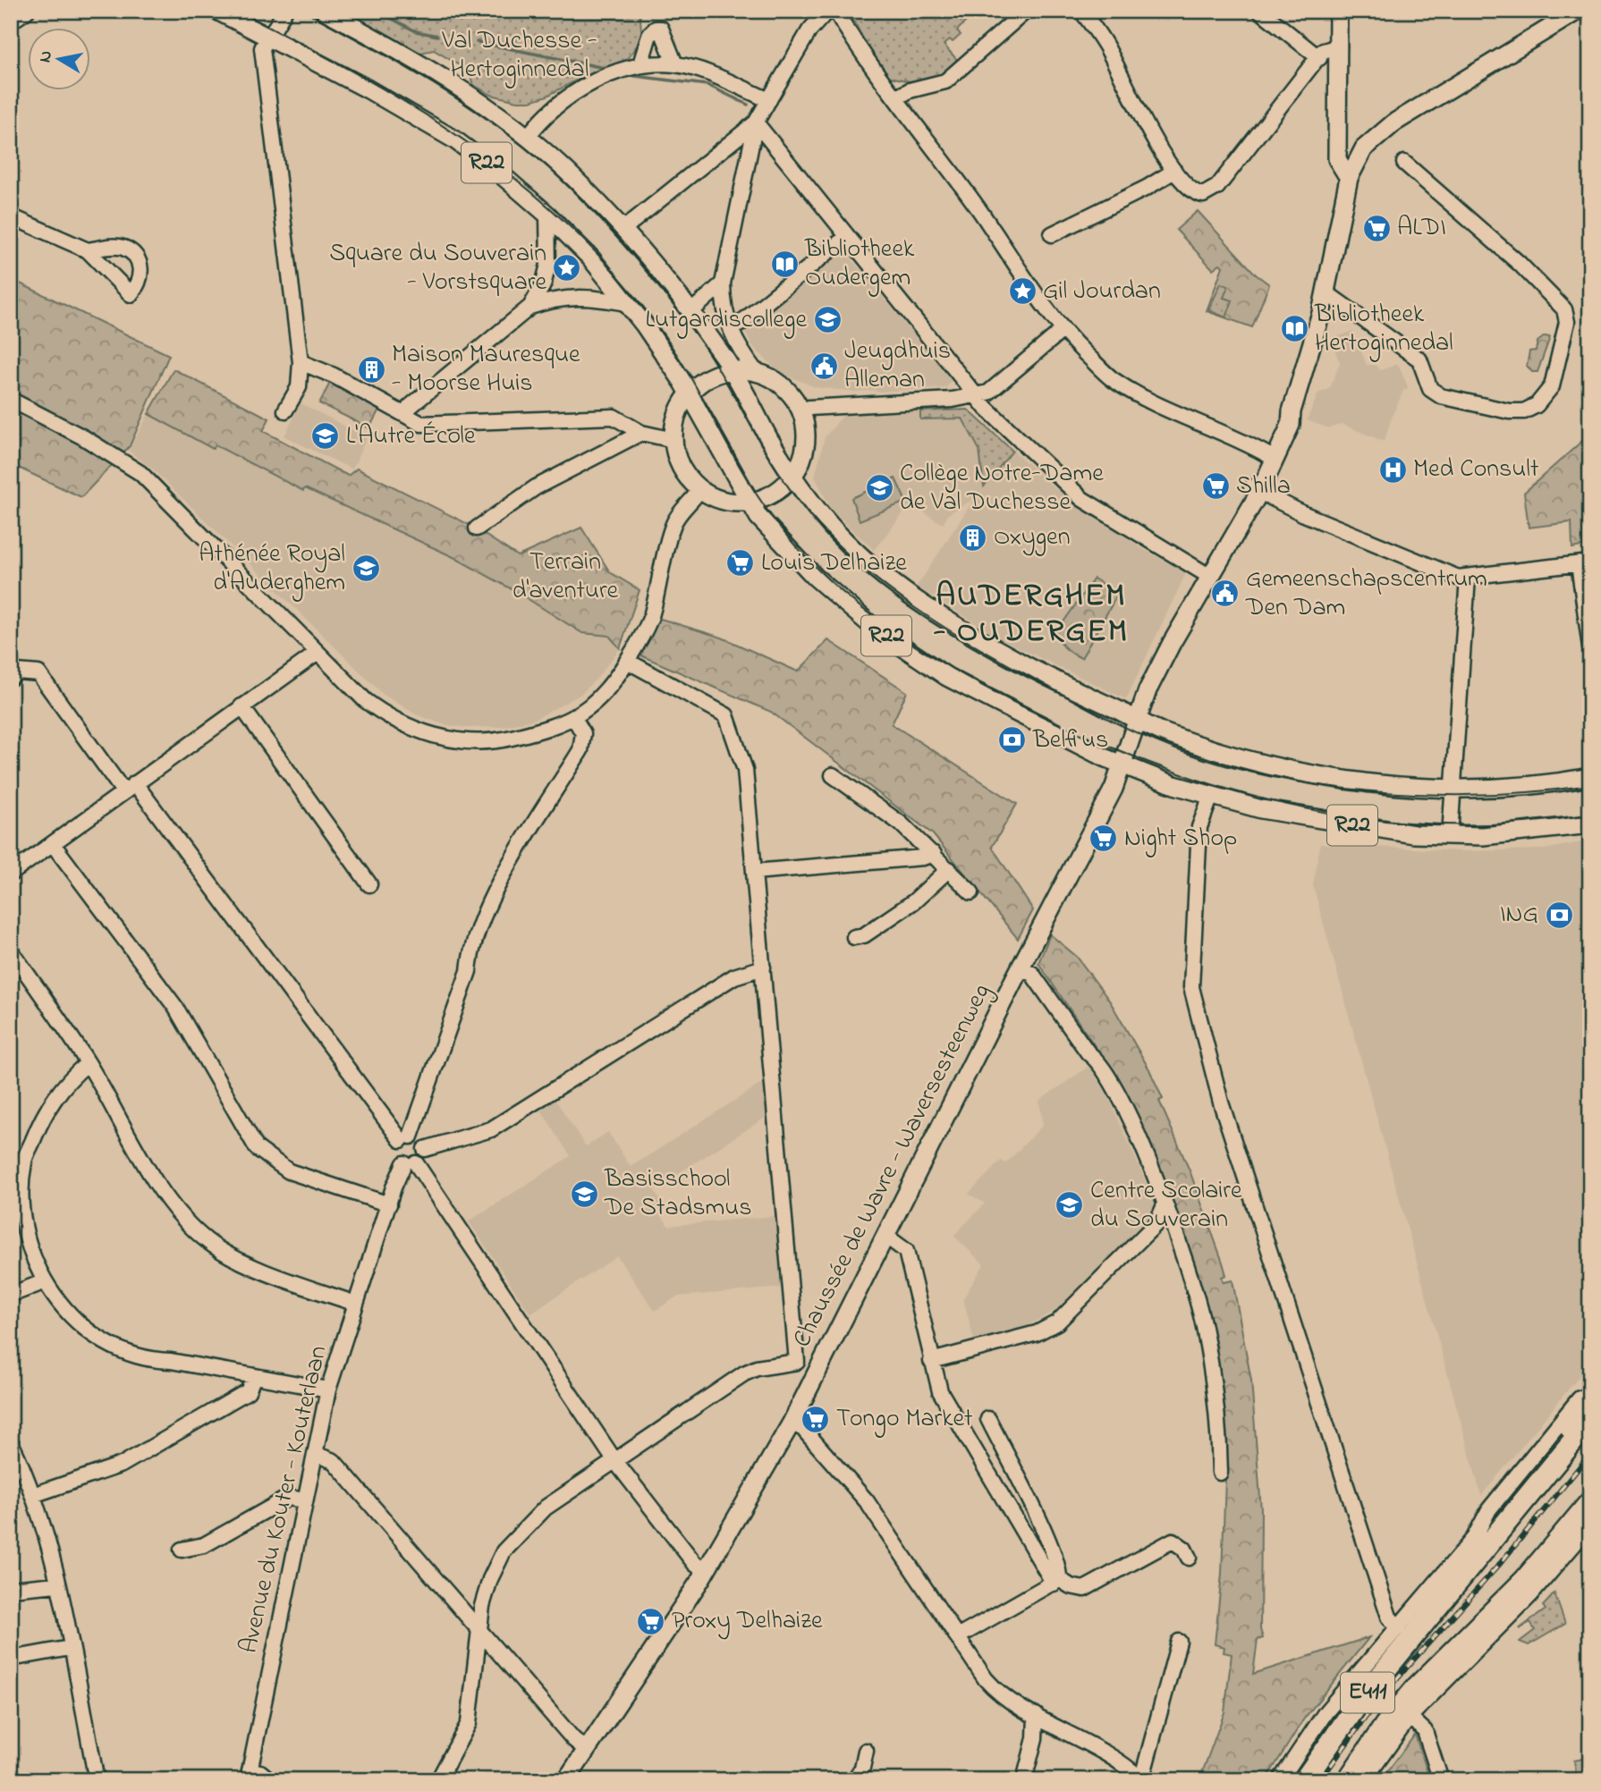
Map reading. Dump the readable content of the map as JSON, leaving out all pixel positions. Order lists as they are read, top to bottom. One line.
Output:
{"streets":{"highway":["E411"],"main road":["R22","Chaussée de Wavre - Waversesteenweg"],"street":["Avenue du Kouter - Kouterlaan"]},"crossings":[["R22","Chaussée de Wavre - Waversesteenweg"]],"districts":["AUDERGHEM - OUDERGEM"],"parks":["Val Duchesse - Hertoginnedal","Terrain d'aventure"],"places":{"supermarket":["ALDI","Shilla","Louis Delhaize","Night Shop","Tongo Market","Proxy Delhaize"],"library":["Bibliotheek Oudergem","Bibliotheek Hertoginnedal"],"place":["Square du Souverain - Vorstsquare","Gil Jourdan"],"school or university":["Lutgardiscollege","L'Autre École","Collège Notre-Dame de Val Duchesse","Athénée Royal d'Auderghem","Basisschool De Stadsmus","Centre Scolaire du Souverain"],"public building":["Jeugdhuis Alleman","Gemeenschapscentrum Den Dam"],"building":["Maison Mauresque - Moorse Huis","Oxygen"],"hospital":["Med Consult"],"bank":["Belfius","ING"]},"north":"left"}
